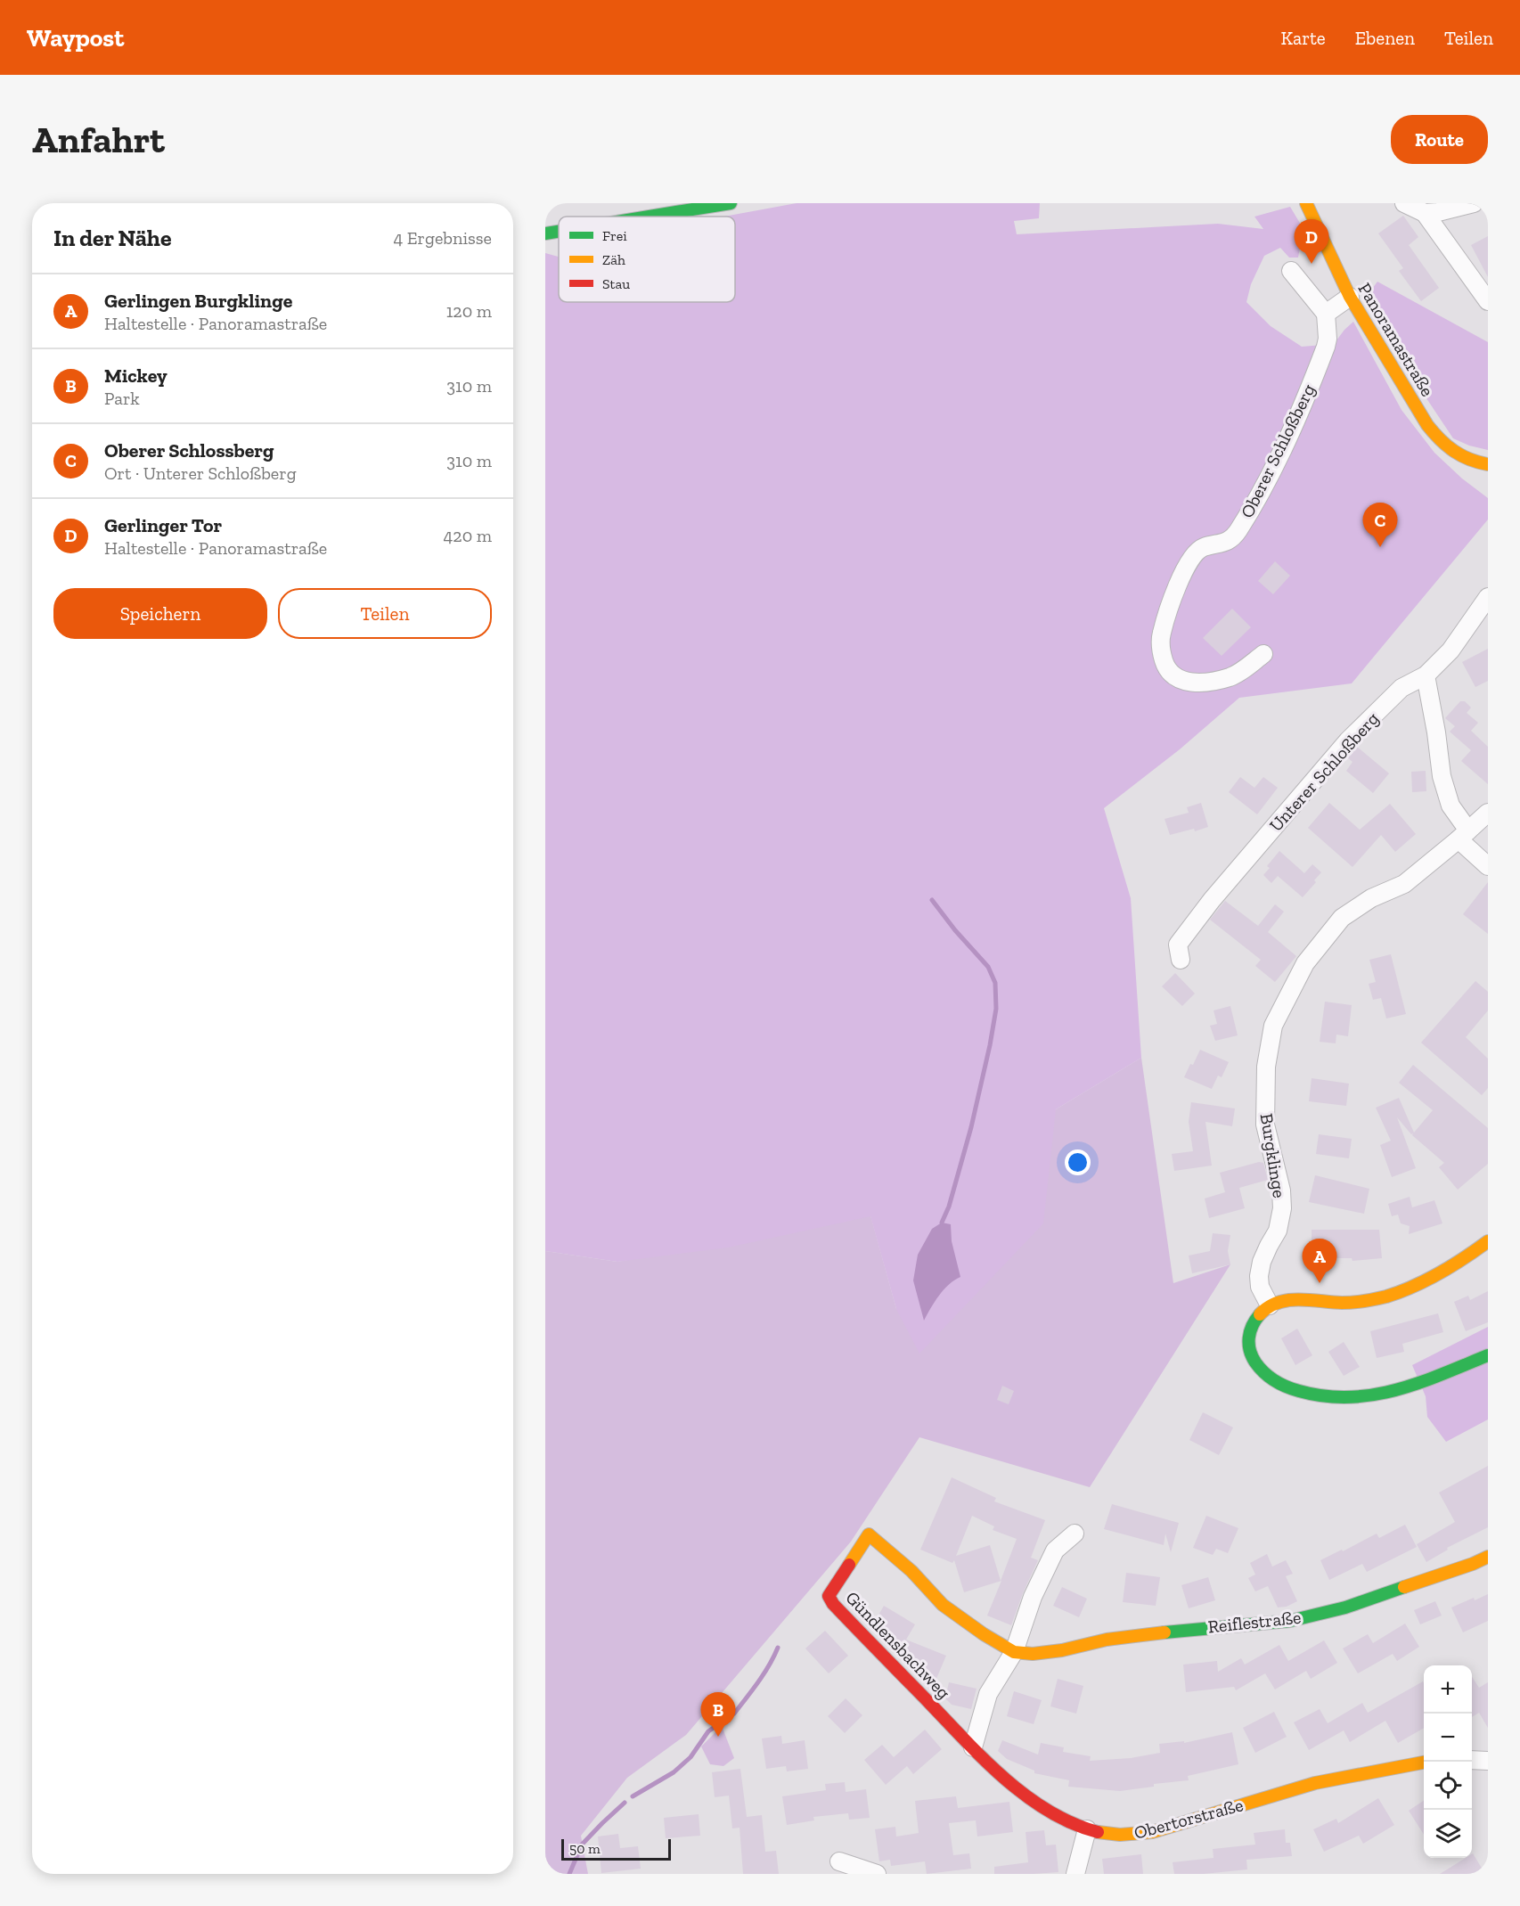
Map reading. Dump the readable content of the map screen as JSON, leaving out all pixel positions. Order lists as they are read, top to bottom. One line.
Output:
{"streets":{"street":["Panoramastraße","Oberer Schloßberg","Unterer Schloßberg","Burgklinge","Reiflestraße","Gündlensbachweg","Obertorstraße"]},"crossings":[["Reiflestraße","Gündlensbachweg"],["Gündlensbachweg","Obertorstraße"]],"legend":["Frei","Zäh","Stau"],"scale_bar":"50 m","page":{"header":"Waypost","nav":["Karte","Ebenen","Teilen"],"buttons":["Route",["Speichern","Teilen"]],"title":"Anfahrt","heading":["In der Nähe","4 Ergebnisse"],"pins":["D","C","A","B"],"list":[{"mark":"A","name":"Gerlingen Burgklinge","note":"Haltestelle · Panoramastraße","value":"120 m"},{"mark":"B","name":"Mickey","note":"Park","value":"310 m"},{"mark":"C","name":"Oberer Schlossberg","note":"Ort · Unterer Schloßberg","value":"310 m"},{"mark":"D","name":"Gerlinger Tor","note":"Haltestelle · Panoramastraße","value":"420 m"}],"map_buttons":["+","−"],"scale":"50 m"}}
